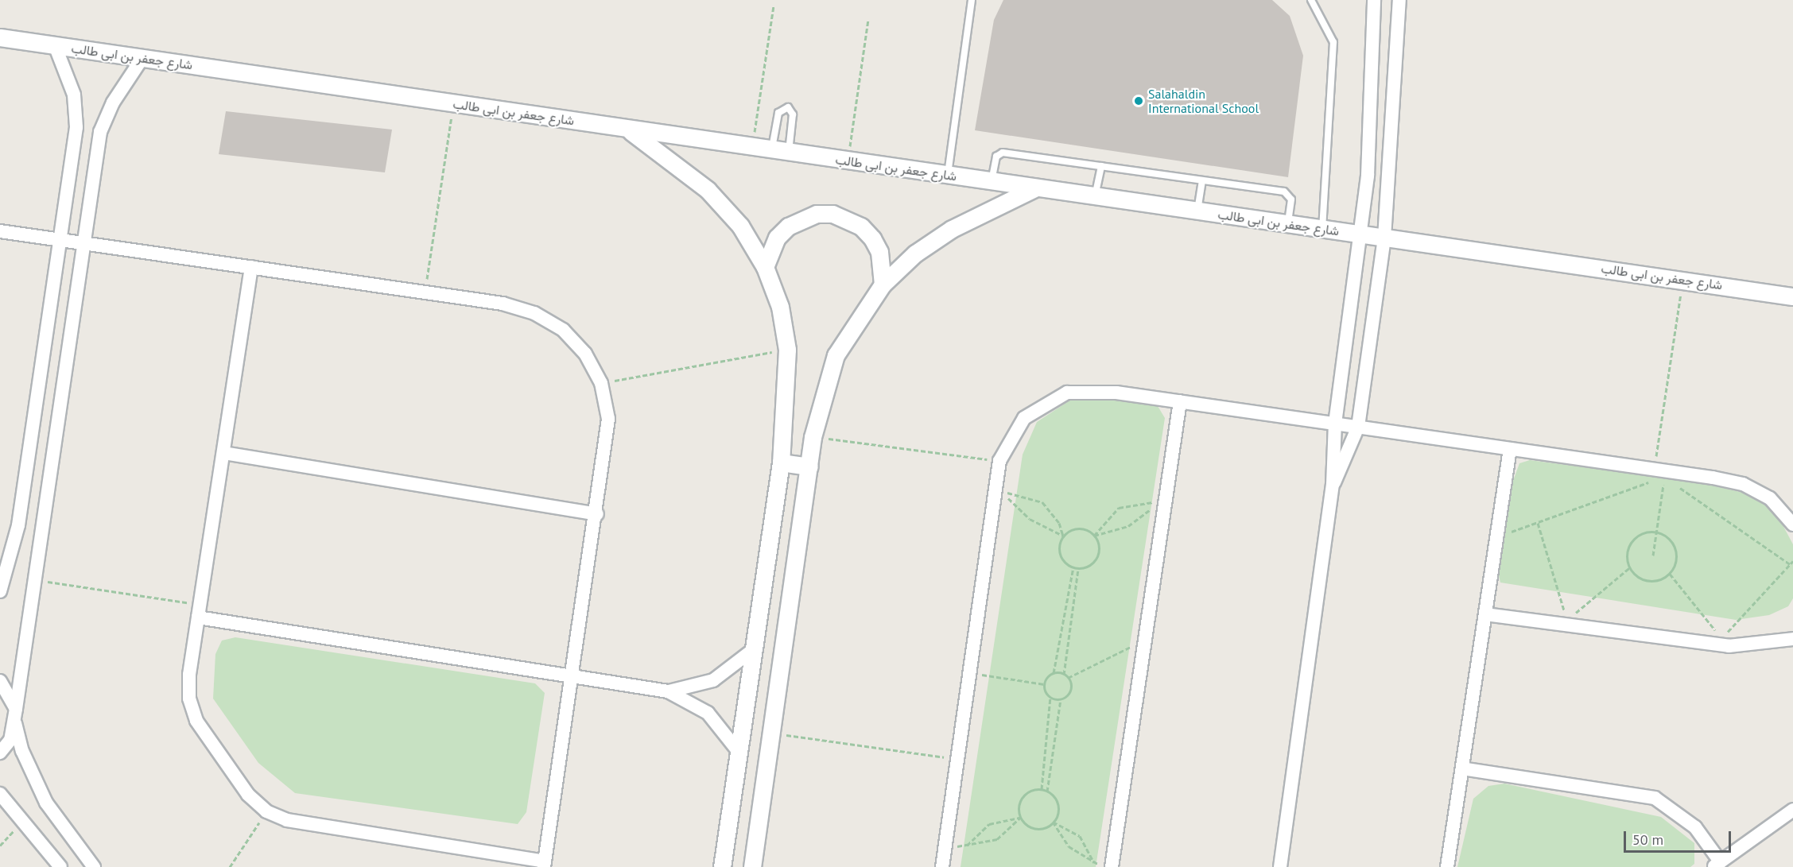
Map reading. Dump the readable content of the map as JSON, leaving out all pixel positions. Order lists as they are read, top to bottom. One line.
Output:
{"streets":{"street":["شارع جعفر بن ابى طالب"]},"places":["Salahaldin International School"],"scale_bar":"50 m"}
